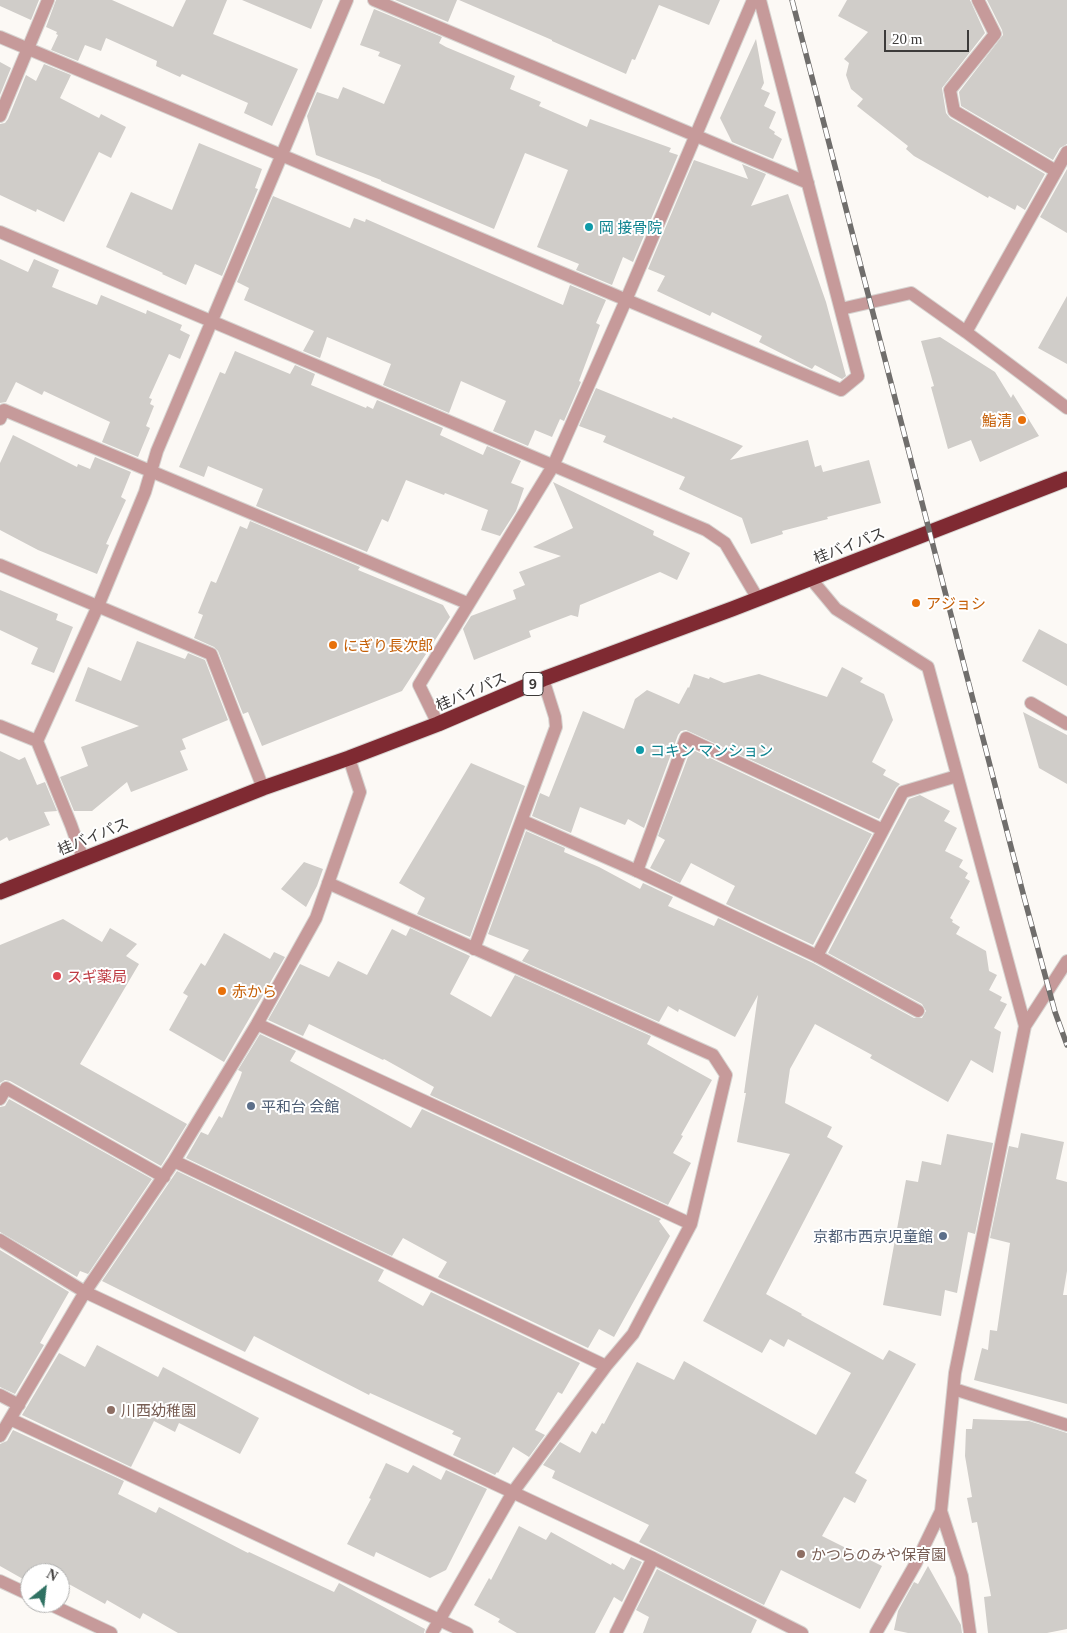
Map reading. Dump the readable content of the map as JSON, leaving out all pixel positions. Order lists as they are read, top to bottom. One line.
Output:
{"streets":{"highway":["桂バイパス","9"]},"places":["岡 接骨院","鮨清","アジョシ","にぎり長次郎","コキン マンション","スギ薬局","赤から","平和台 会館","京都市西京児童館","川西幼稚園","かつらのみや保育園"],"scale_bar":"20 m","north":"top right"}
